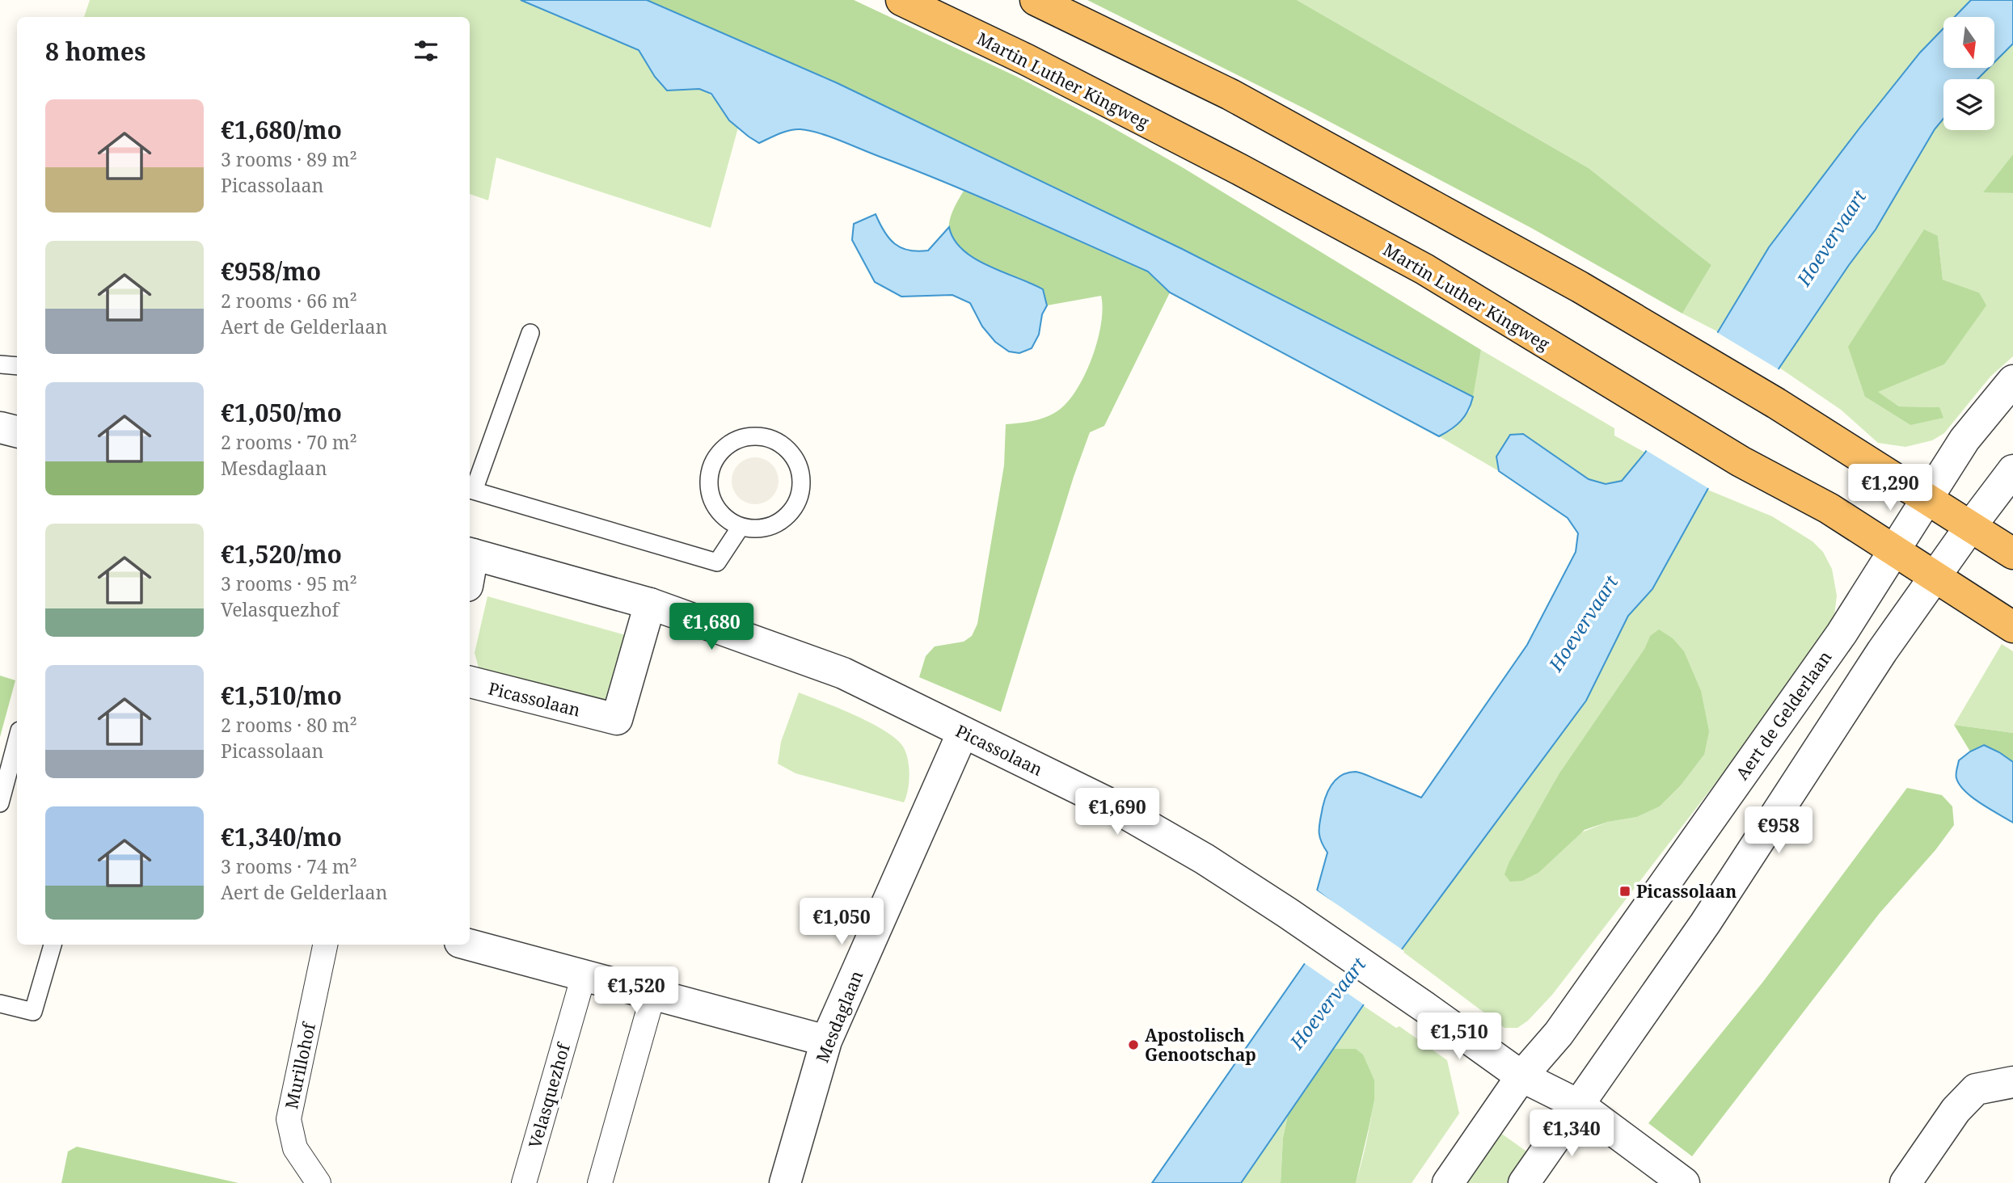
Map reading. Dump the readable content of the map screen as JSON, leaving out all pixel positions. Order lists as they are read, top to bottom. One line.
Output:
{"streets":{"highway":["Martin Luther Kingweg"],"street":["Picassolaan","Aert de Gelderlaan","Mesdaglaan","Murillohof","Velasquezhof"]},"crossings":[["Martin Luther Kingweg","Aert de Gelderlaan"],["Picassolaan","Aert de Gelderlaan"],["Picassolaan","Mesdaglaan"]],"water":["Hoevervaart"],"places":{"transit":["Picassolaan"],"other":["Apostolisch Genootschap"]},"north":"bottom","page":{"heading":"8 homes","list":[{"name":"€1,680/mo","note":"3 rooms · 89 m² · Picassolaan"},{"name":"€958/mo","note":"2 rooms · 66 m² · Aert de Gelderlaan"},{"name":"€1,050/mo","note":"2 rooms · 70 m² · Mesdaglaan"},{"name":"€1,520/mo","note":"3 rooms · 95 m² · Velasquezhof"},{"name":"€1,510/mo","note":"2 rooms · 80 m² · Picassolaan"},{"name":"€1,340/mo","note":"3 rooms · 74 m² · Aert de Gelderlaan"}],"price":["€1,290","€1,680","€1,690","€958","€1,050","€1,520","€1,510","€1,340"]}}
